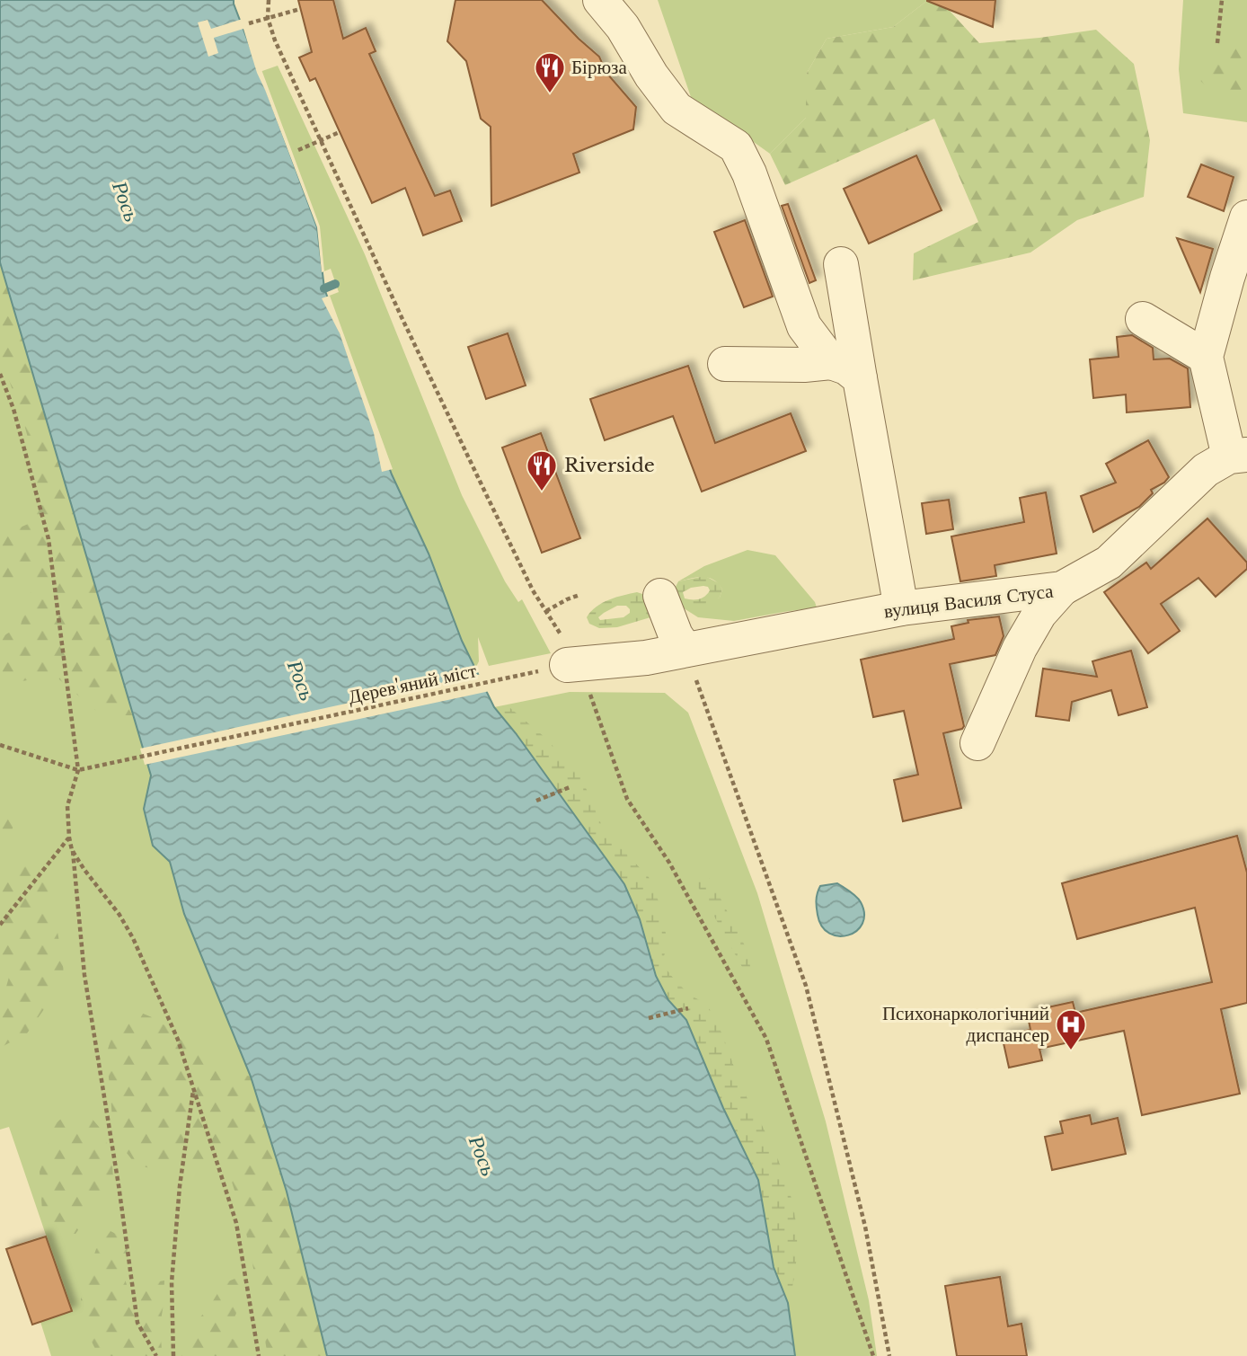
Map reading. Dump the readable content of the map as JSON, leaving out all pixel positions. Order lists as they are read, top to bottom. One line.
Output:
{"streets":{"street":["вулиця Василя Стуса"],"path":["Дерев'яний міст"]},"crossings":[["вулиця Василя Стуса","Дерев'яний міст"]],"water":["Рось"],"places":{"restaurant":["Бірюза","Riverside"],"hospital":["Психонаркологічний диспансер"]}}
